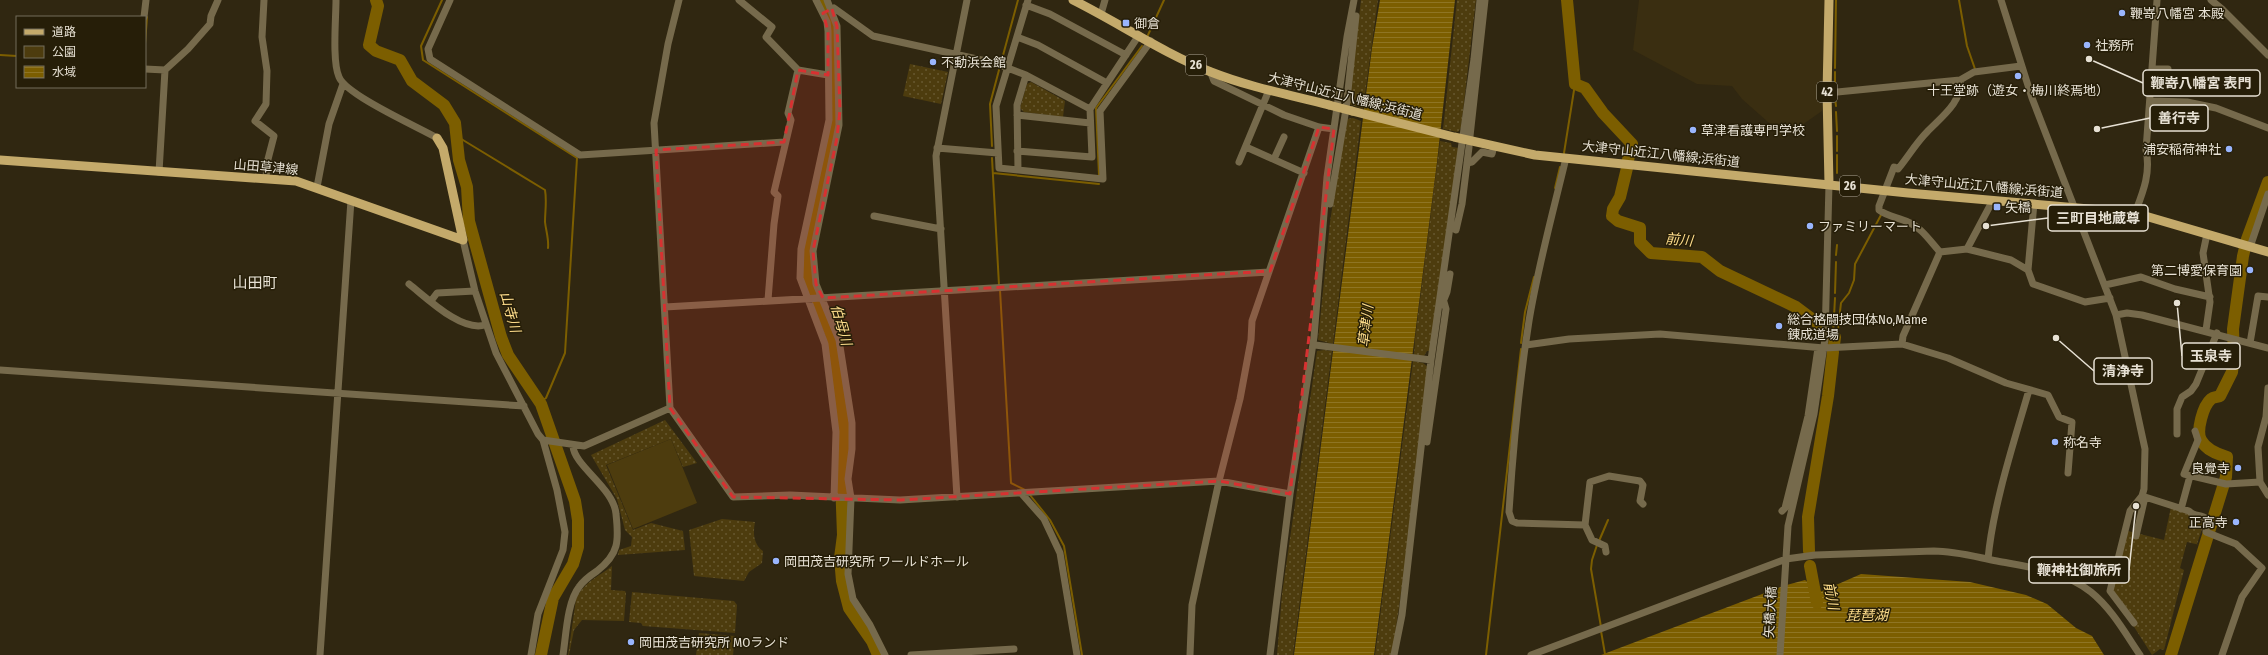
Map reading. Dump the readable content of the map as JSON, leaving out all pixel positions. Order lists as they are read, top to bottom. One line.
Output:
{"streets":{"main road":["26","42","大津守山近江八幡線;浜街道","山田草津線"],"street":["矢橋大橋"]},"crossings":[["42","大津守山近江八幡線;浜街道"]],"districts":["山田町"],"water":["前川","山寺川","伯母川","草津川","琵琶湖"],"places":{"other":["鞭嵜八幡宮 本殿","社務所","鞭嵜八幡宮 表門","不動浜会館","十王堂跡（遊女・梅川終焉地）","善行寺","草津看護専門学校","浦安稲荷神社","ファミリーマート","三町目地蔵尊","第二博愛保育園","玉泉寺","総合格闘技団体No,Mame 錬成道場","清浄寺","称名寺","良覺寺","鞭神社御旅所","正高寺","岡田茂吉研究所 ワールドホール","岡田茂吉研究所 MOランド"],"transit":["御倉","矢橋"]},"legend":["道路","公園","水域"]}
